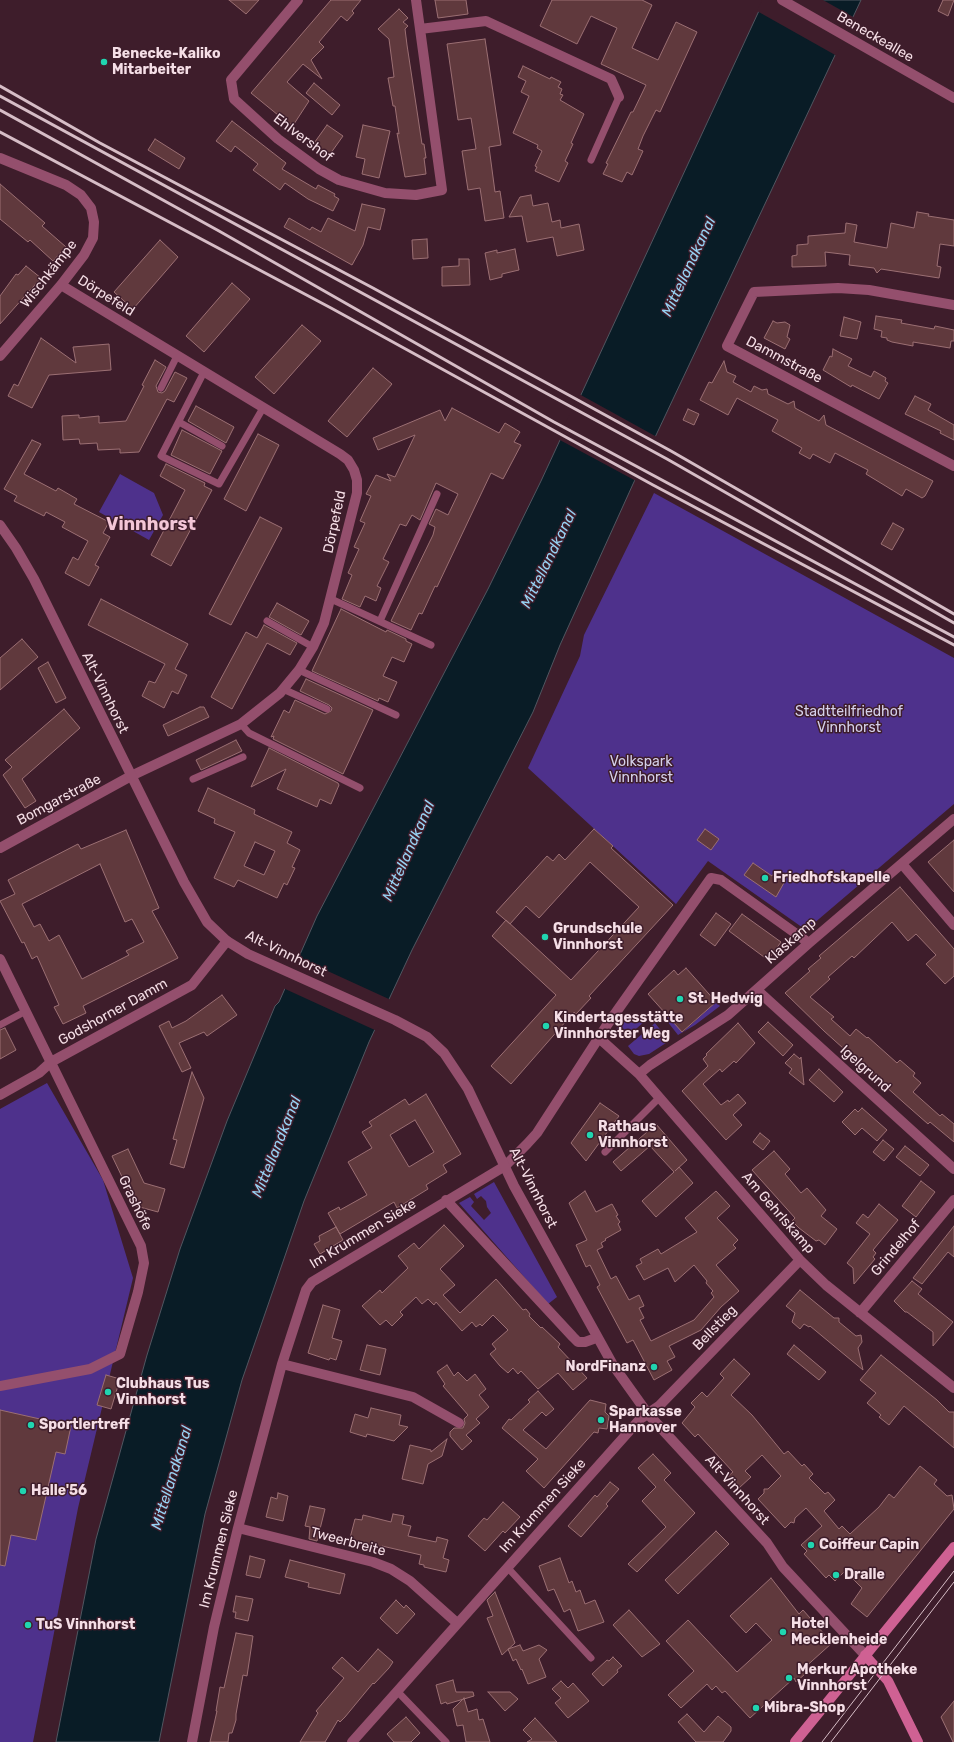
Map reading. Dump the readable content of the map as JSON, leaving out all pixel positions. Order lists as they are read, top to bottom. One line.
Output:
{"streets":{"street":["Beneckeallee","Ehlvershof","Wischkämpe","Dörpefeld","Dammstraße","Alt-Vinnhorst","Bomgarstraße","Klaskamp","Godshorner Damm","Igelgrund","Grashöfe","Am Gehrlskamp","Im Krummen Sieke","Grindelhof","Bellstieg","Tweerbreite"]},"crossings":[["Wischkämpe","Dörpefeld"],["Dörpefeld","Alt-Vinnhorst"],["Dörpefeld","Bomgarstraße"],["Alt-Vinnhorst","Bomgarstraße"],["Alt-Vinnhorst","Godshorner Damm"],["Alt-Vinnhorst","Im Krummen Sieke"],["Alt-Vinnhorst","Bellstieg"],["Klaskamp","Igelgrund"],["Klaskamp","Am Gehrlskamp"],["Klaskamp","Im Krummen Sieke"],["Godshorner Damm","Grashöfe"],["Am Gehrlskamp","Im Krummen Sieke"],["Am Gehrlskamp","Grindelhof"],["Am Gehrlskamp","Bellstieg"],["Im Krummen Sieke","Bellstieg"],["Im Krummen Sieke","Tweerbreite"]],"districts":["Vinnhorst"],"water":["Mittellandkanal"],"parks":["Stadtteilfriedhof Vinnhorst","Volkspark Vinnhorst"],"places":["Benecke-Kaliko Mitarbeiter","Friedhofskapelle","Grundschule Vinnhorst","St. Hedwig","Kindertagesstätte Vinnhorster Weg","Rathaus Vinnhorst","NordFinanz","Clubhaus Tus Vinnhorst","Sparkasse Hannover","Sportlertreff","Halle'56","Coiffeur Capin","Dralle","TuS Vinnhorst","Hotel Mecklenheide","Merkur Apotheke Vinnhorst","Mibra-Shop"]}
